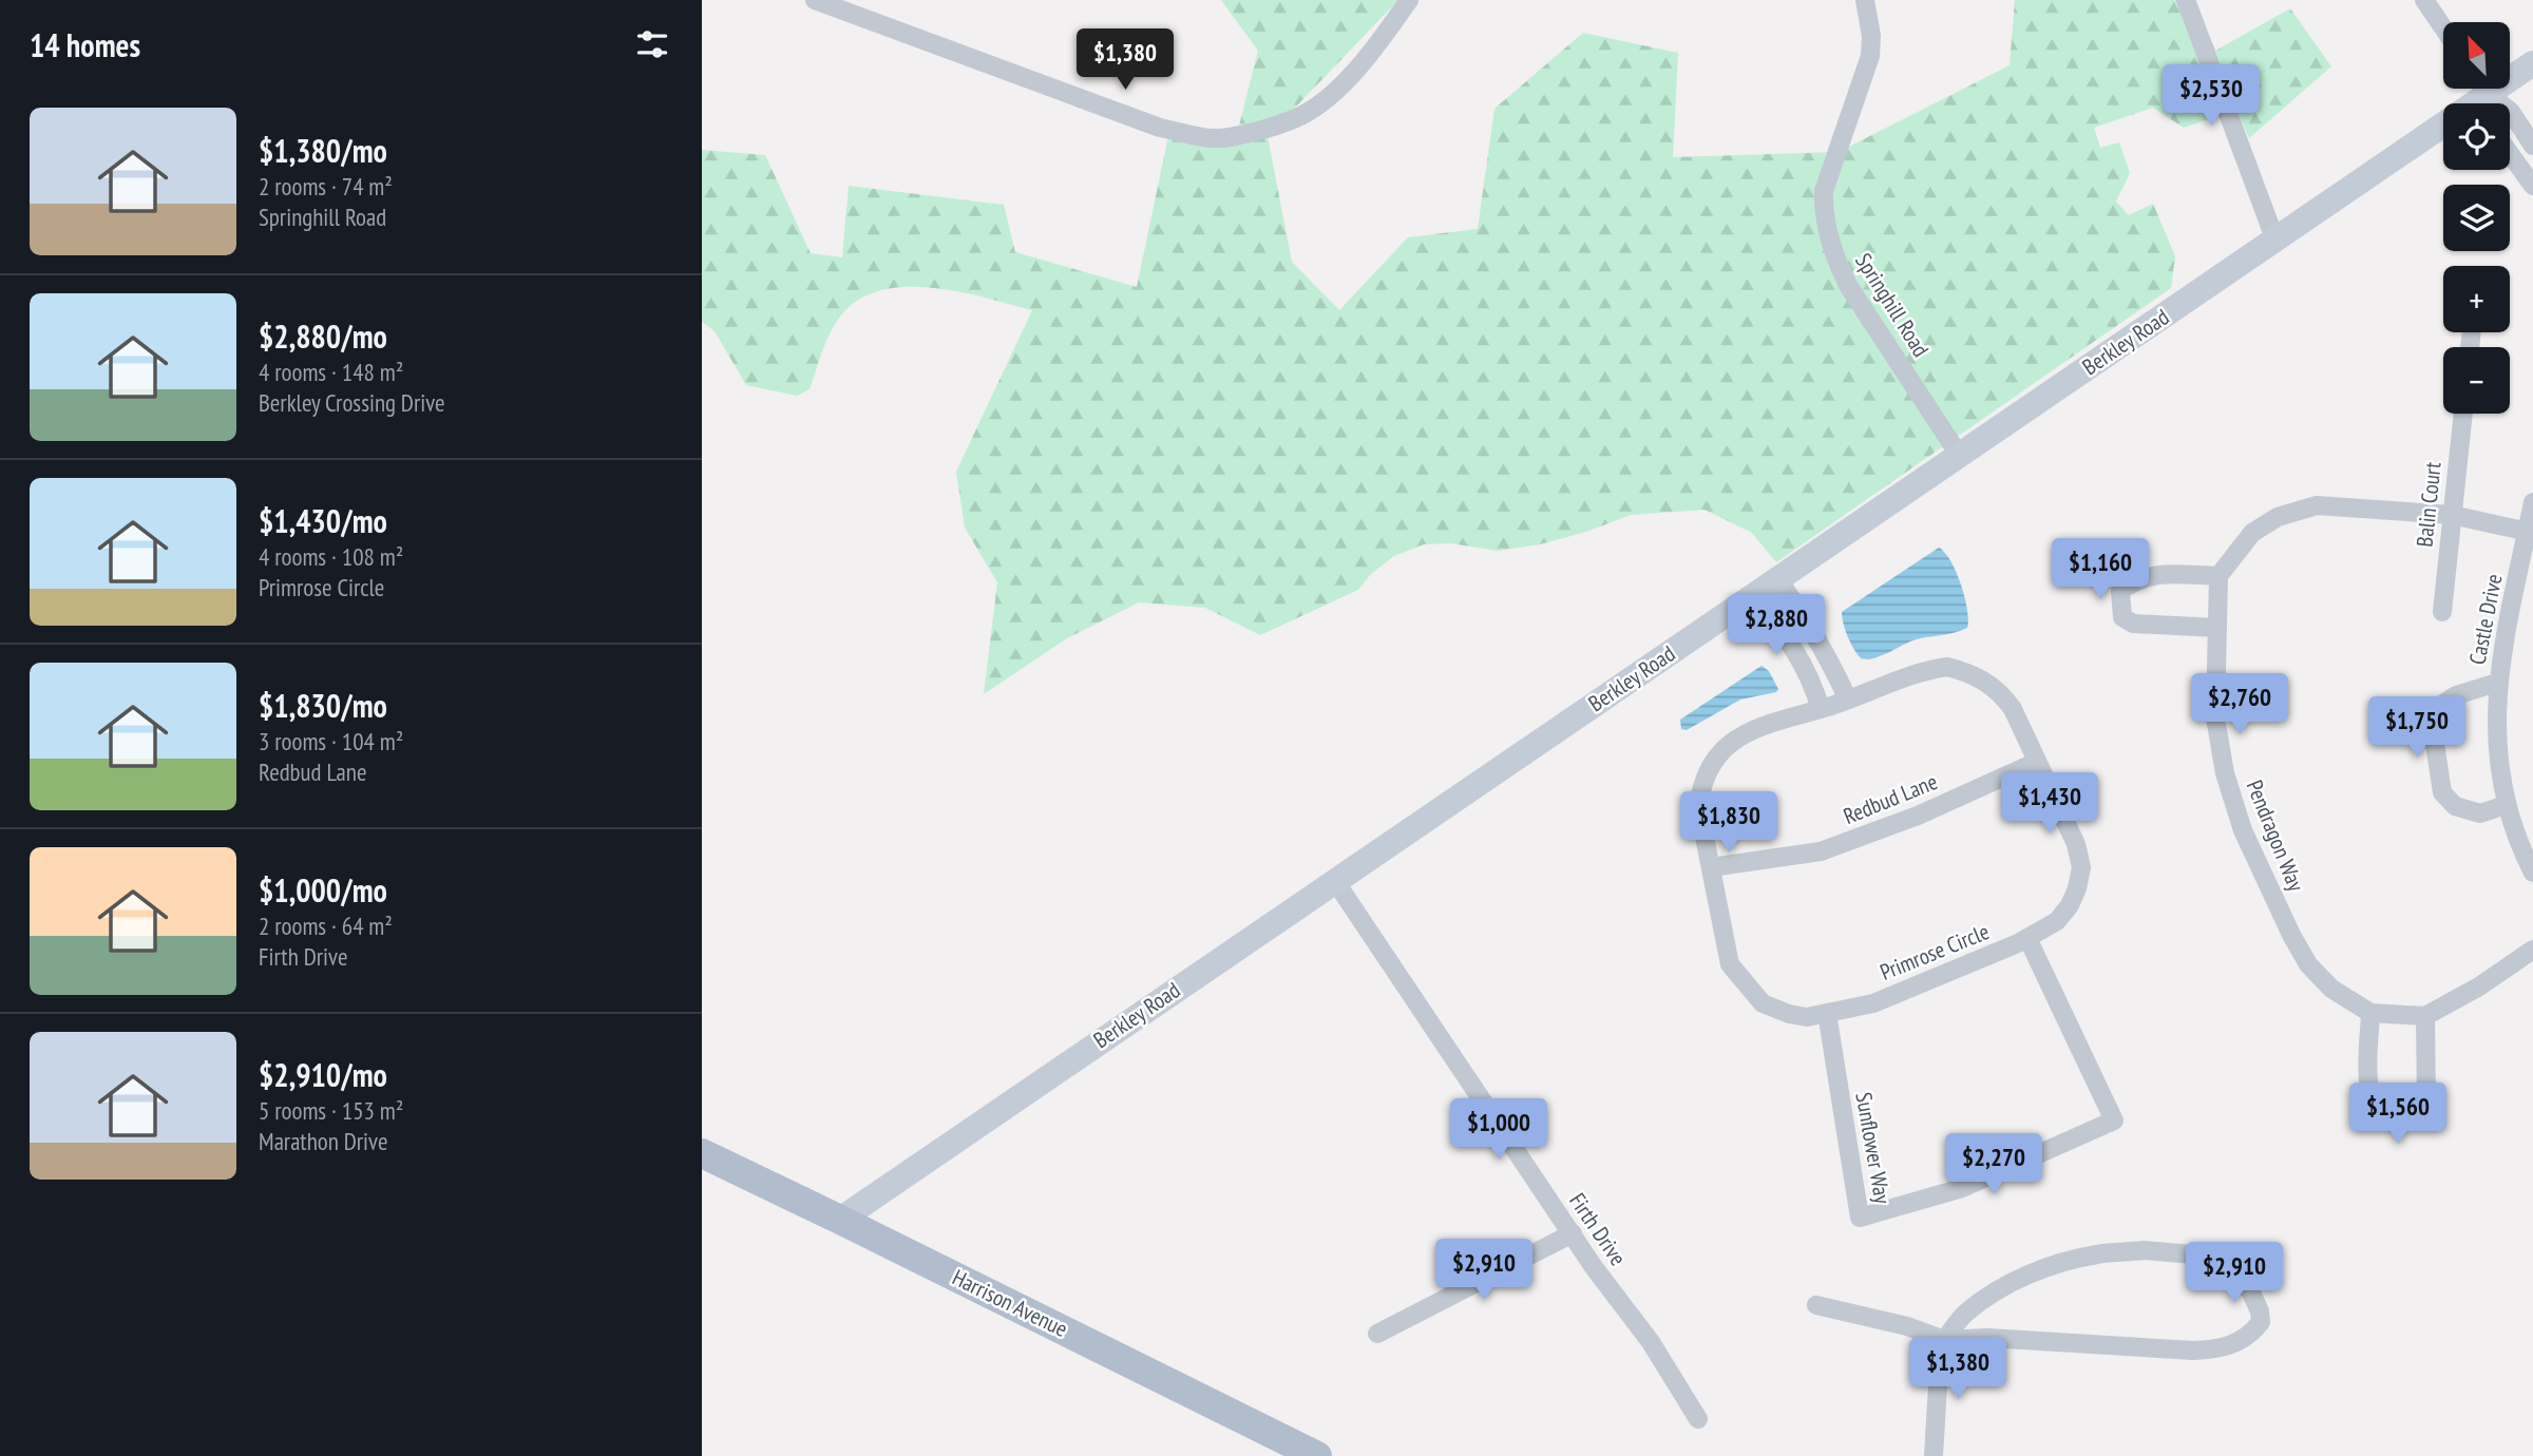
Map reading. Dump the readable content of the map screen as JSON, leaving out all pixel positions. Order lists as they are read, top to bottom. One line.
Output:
{"streets":{"main road":["Harrison Avenue"],"street":["Springhill Road","Berkley Road","Balin Court","Castle Drive","Redbud Lane","Pendragon Way","Primrose Circle","Sunflower Way","Firth Drive"]},"crossings":[["Springhill Road","Berkley Road"],["Berkley Road","Firth Drive"],["Berkley Road","Harrison Avenue"],["Redbud Lane","Primrose Circle"],["Primrose Circle","Sunflower Way"]],"north":"top left","page":{"heading":"14 homes","map_buttons":["+","−"],"price":["$1,380","$2,530","$1,160","$2,880","$2,760","$1,750","$1,430","$1,830","$1,560","$1,000","$2,270","$2,910","$2,910","$1,380"],"list":[{"name":"$1,380/mo","note":"2 rooms · 74 m² · Springhill Road"},{"name":"$2,880/mo","note":"4 rooms · 148 m² · Berkley Crossing Drive"},{"name":"$1,430/mo","note":"4 rooms · 108 m² · Primrose Circle"},{"name":"$1,830/mo","note":"3 rooms · 104 m² · Redbud Lane"},{"name":"$1,000/mo","note":"2 rooms · 64 m² · Firth Drive"},{"name":"$2,910/mo","note":"5 rooms · 153 m² · Marathon Drive"}]}}
